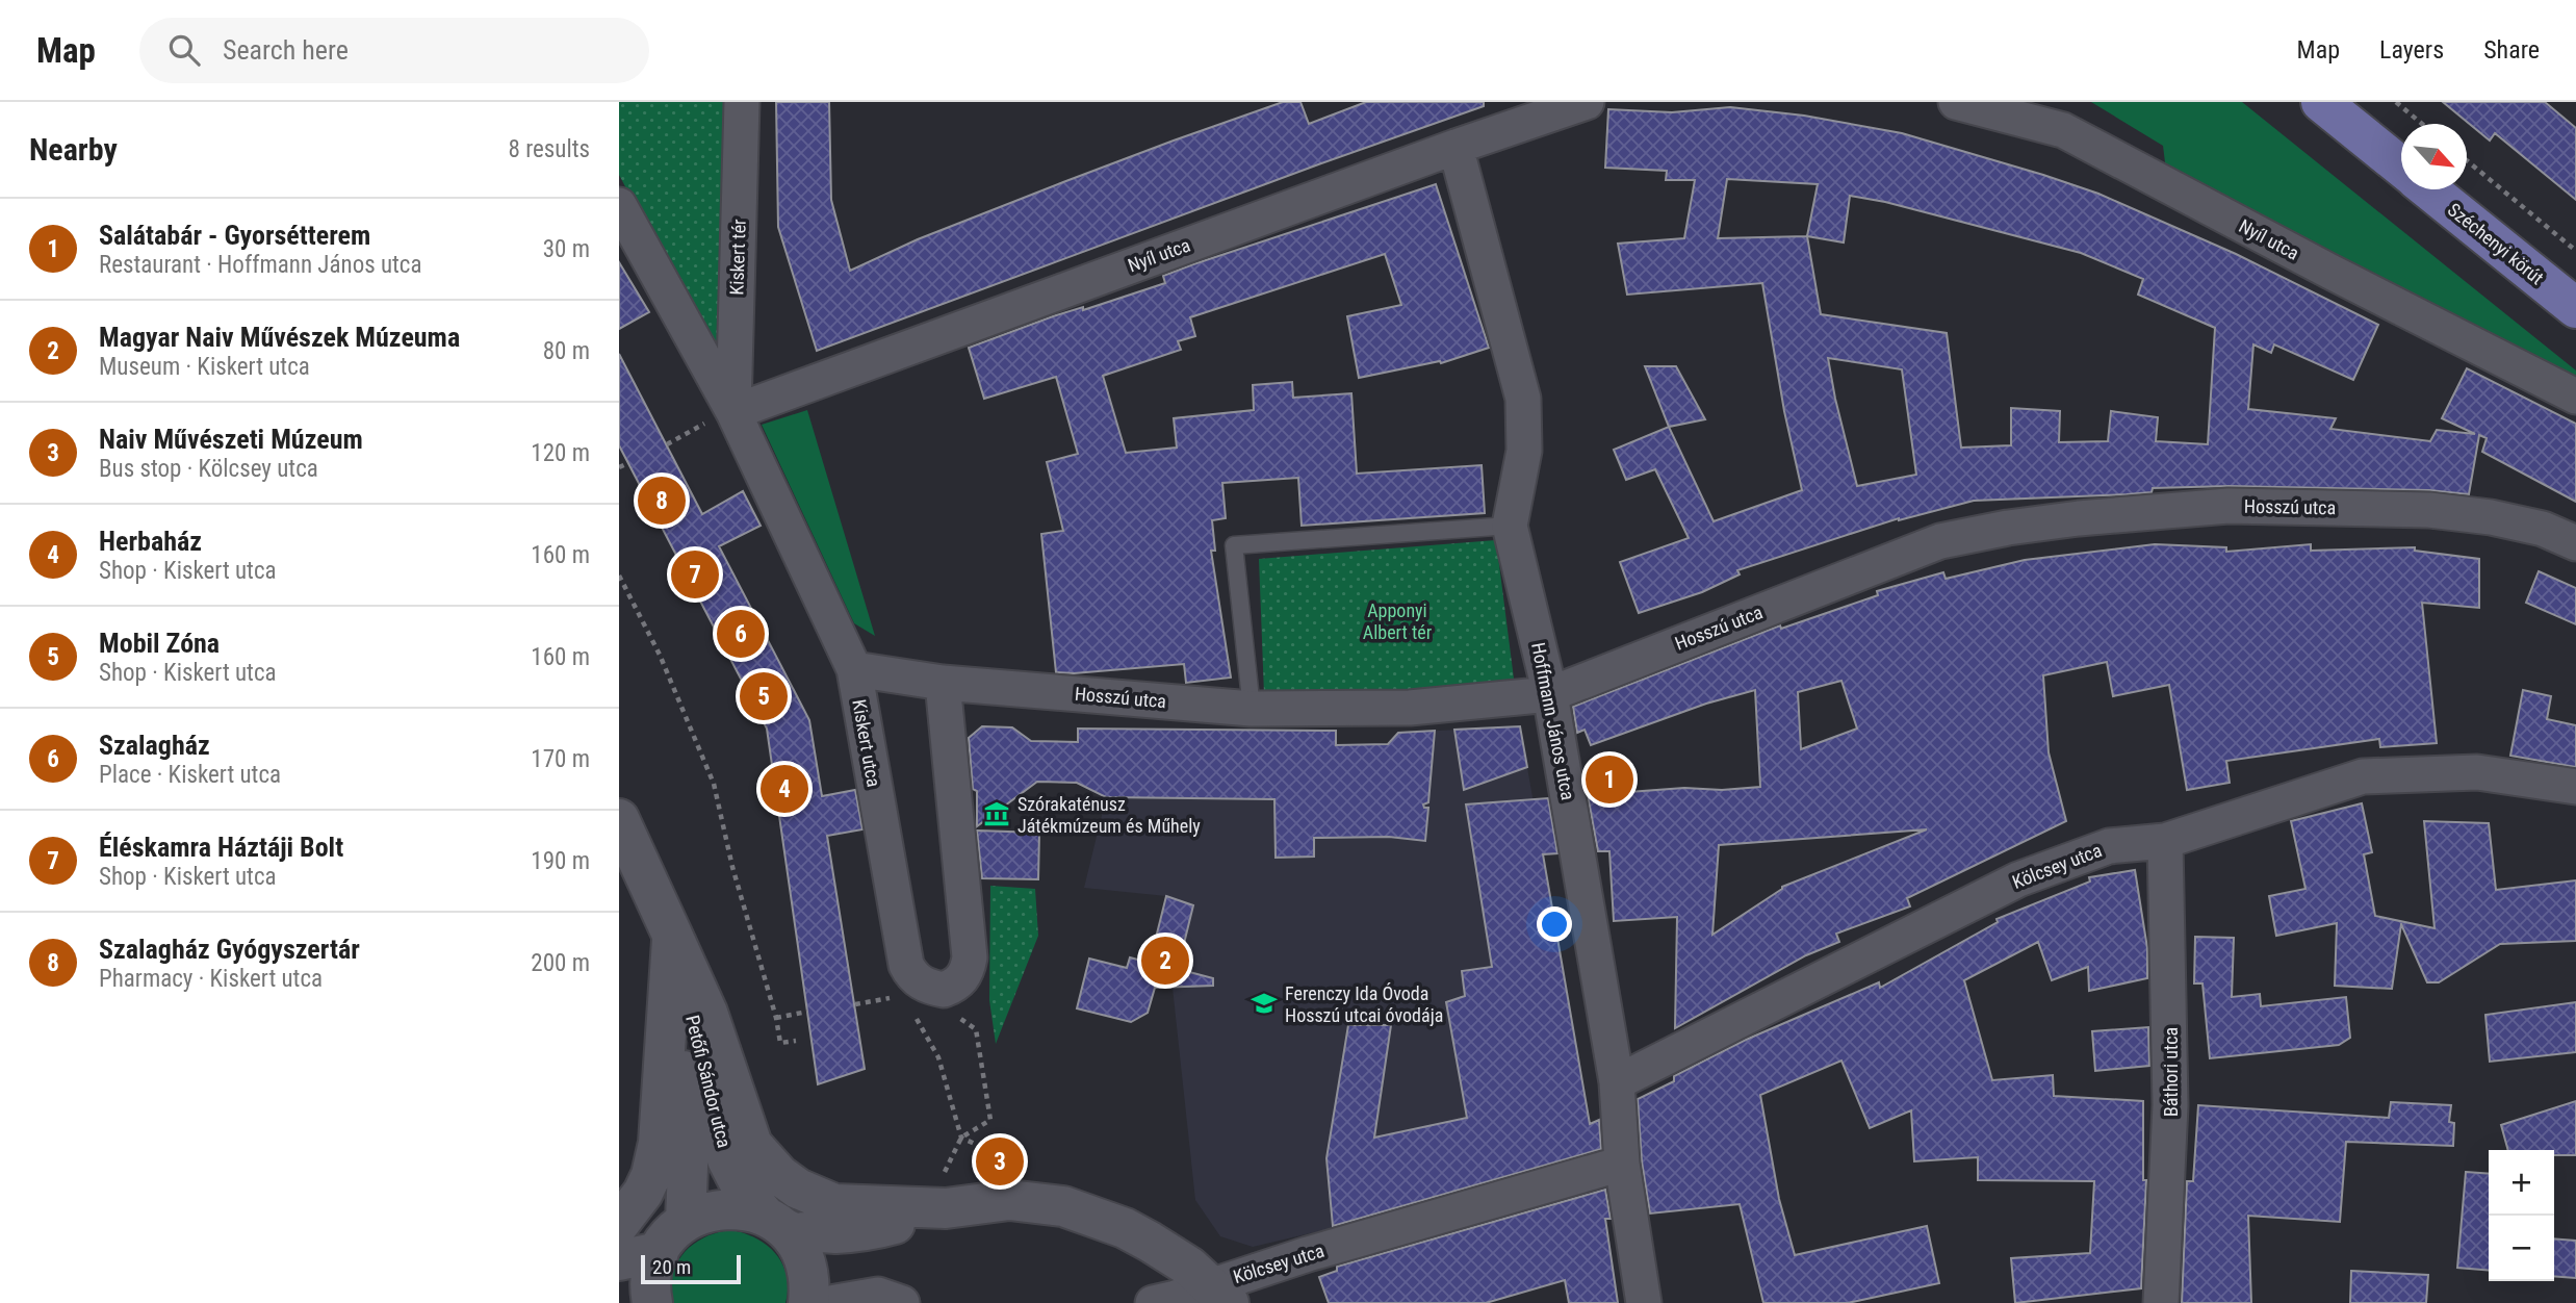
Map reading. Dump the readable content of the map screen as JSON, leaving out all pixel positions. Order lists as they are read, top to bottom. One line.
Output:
{"streets":{"main road":["Széchenyi körút"],"street":["Nyíl utca","Kiskert tér","Hosszú utca","Hoffmann János utca","Kiskert utca","Kölcsey utca","Báthori utca","Petőfi Sándor utca"]},"crossings":[["Nyíl utca","Kiskert tér"],["Nyíl utca","Hoffmann János utca"],["Nyíl utca","Kiskert utca"],["Kiskert tér","Kiskert utca"],["Hosszú utca","Hoffmann János utca"],["Hosszú utca","Kiskert utca"],["Hoffmann János utca","Kölcsey utca"],["Kölcsey utca","Báthori utca"]],"parks":["Apponyi Albert tér"],"places":{"museum":["Szórakaténusz Játékmúzeum és Műhely"],"school or university":["Ferenczy Ida Óvoda Hosszú utcai óvodája"]},"scale_bar":"20 m","north":"bottom right","page":{"header":"Map","search":"Search here","nav":["Map","Layers","Share"],"heading":["Nearby","8 results"],"list":[{"mark":"1","name":"Salátabár - Gyorsétterem","note":"Restaurant · Hoffmann János utca","value":"30 m"},{"mark":"2","name":"Magyar Naiv Művészek Múzeuma","note":"Museum · Kiskert utca","value":"80 m"},{"mark":"3","name":"Naiv Művészeti Múzeum","note":"Bus stop · Kölcsey utca","value":"120 m"},{"mark":"4","name":"Herbaház","note":"Shop · Kiskert utca","value":"160 m"},{"mark":"5","name":"Mobil Zóna","note":"Shop · Kiskert utca","value":"160 m"},{"mark":"6","name":"Szalagház","note":"Place · Kiskert utca","value":"170 m"},{"mark":"7","name":"Éléskamra Háztáji Bolt","note":"Shop · Kiskert utca","value":"190 m"},{"mark":"8","name":"Szalagház Gyógyszertár","note":"Pharmacy · Kiskert utca","value":"200 m"}],"pins":["8","7","6","5","1","4","2","3"],"map_buttons":["+","−"],"scale":"20 m"}}
